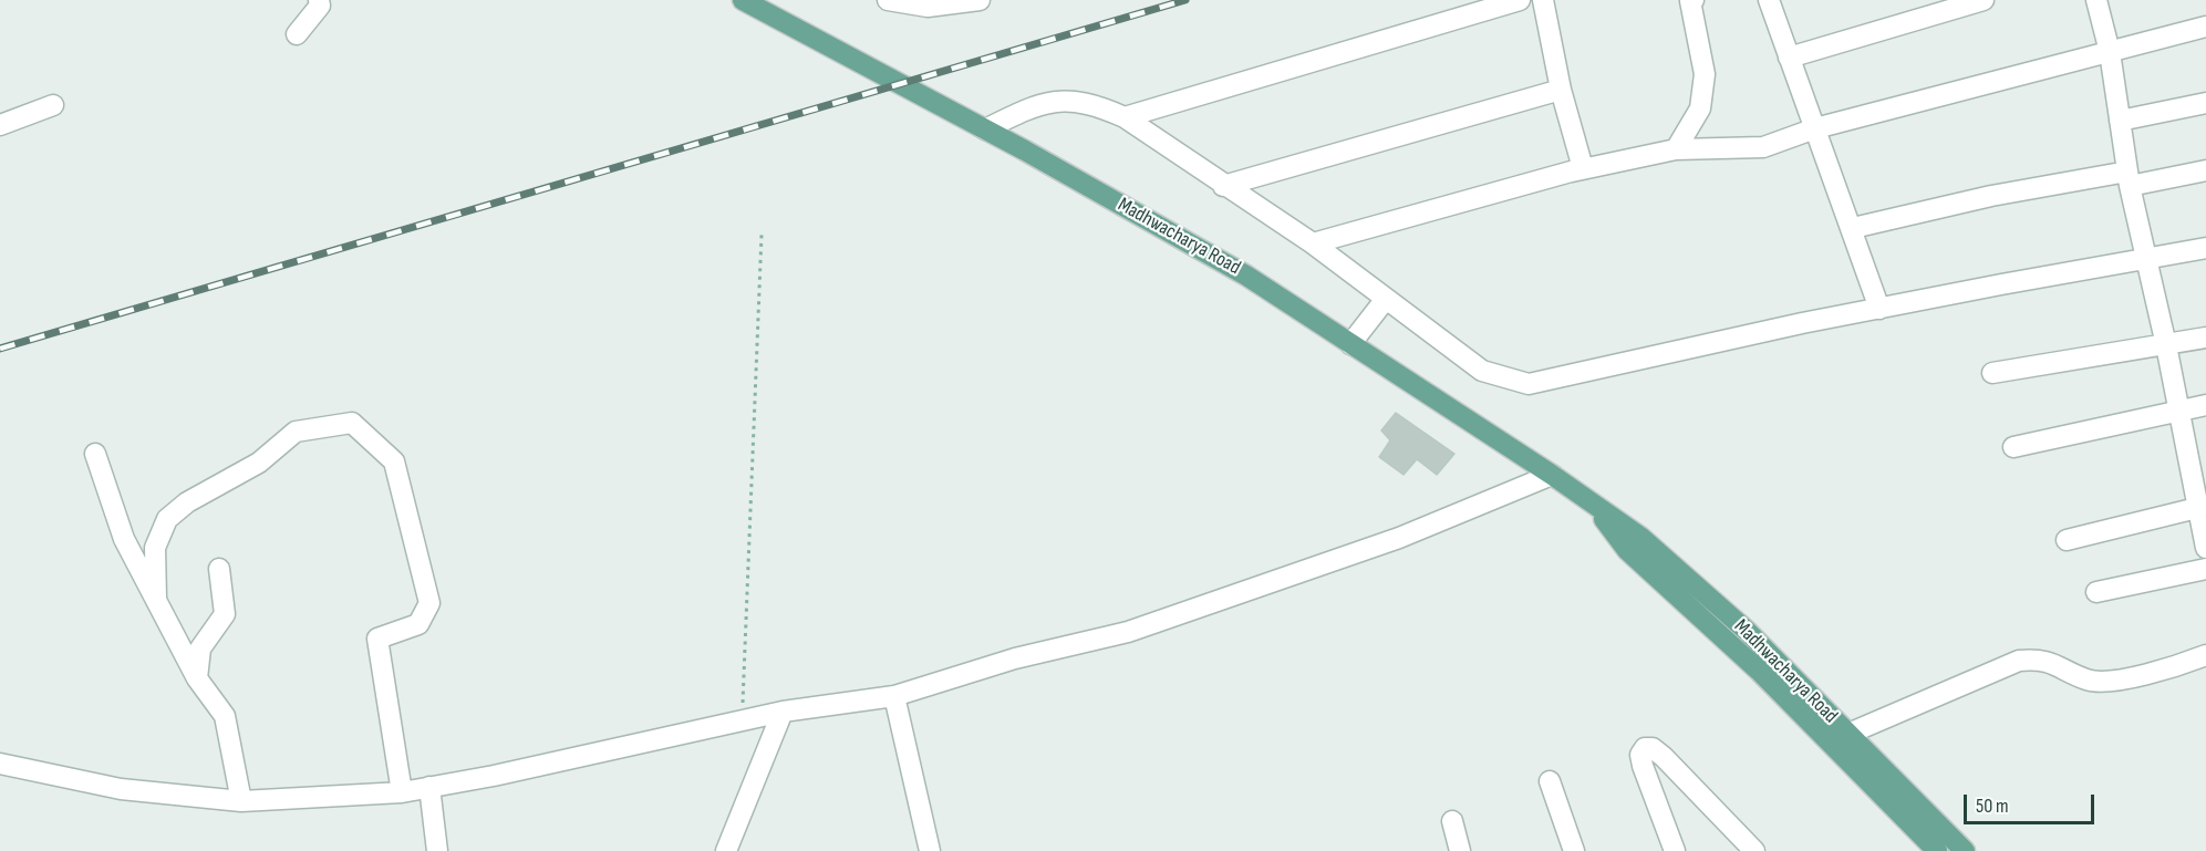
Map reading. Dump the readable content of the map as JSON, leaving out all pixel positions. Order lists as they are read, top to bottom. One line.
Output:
{"streets":{"main road":["Madhwacharya Road"]},"scale_bar":"50 m"}
